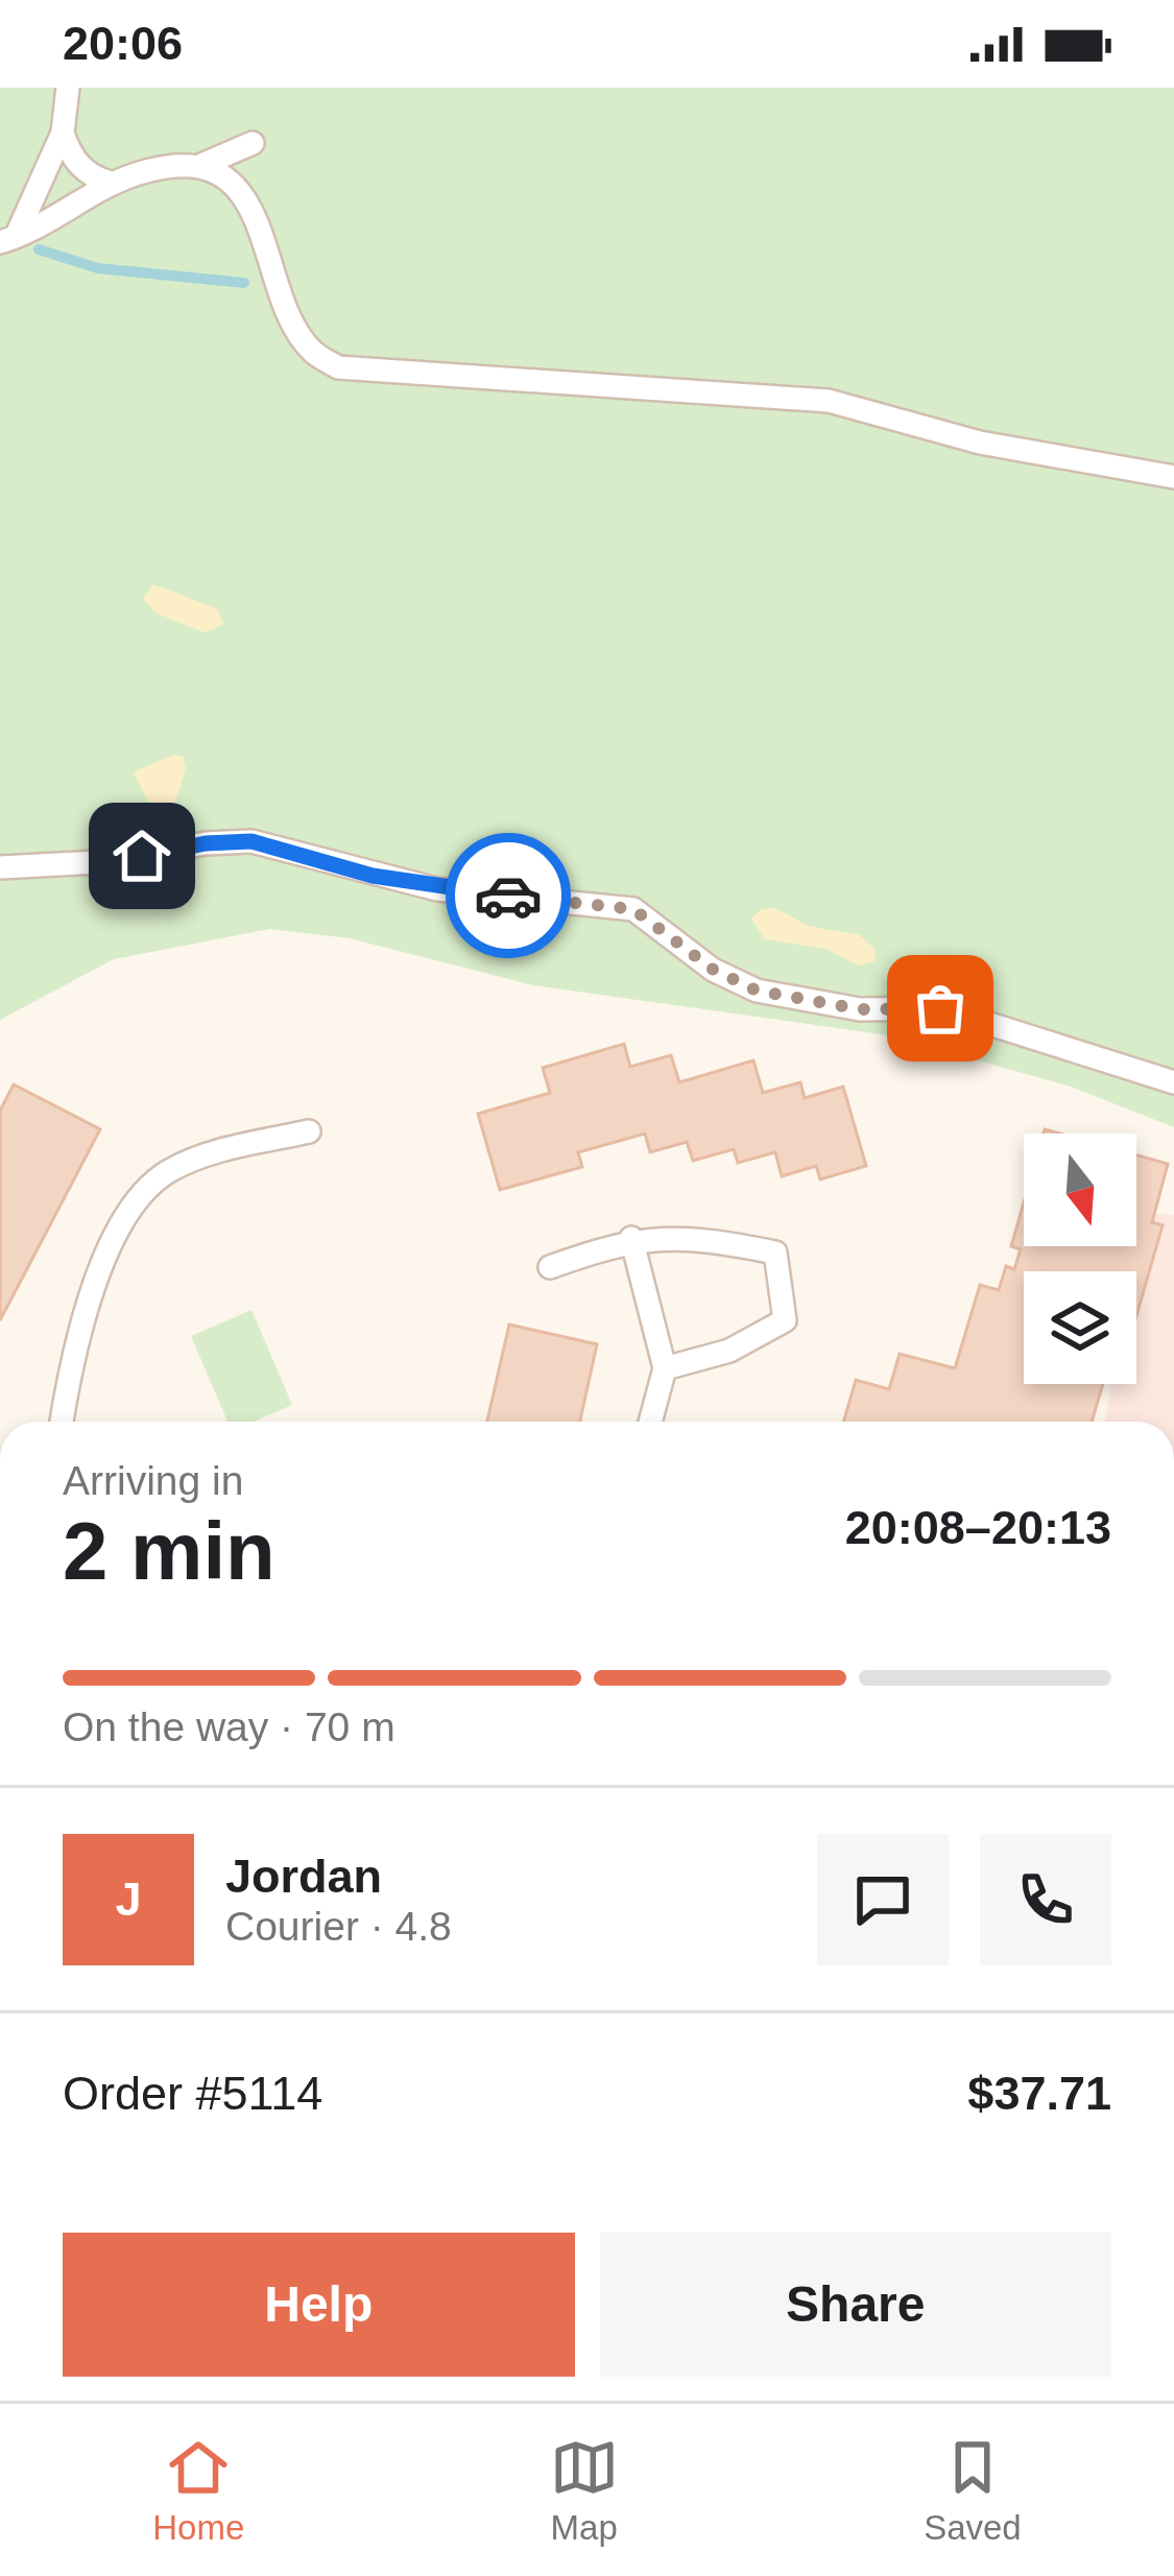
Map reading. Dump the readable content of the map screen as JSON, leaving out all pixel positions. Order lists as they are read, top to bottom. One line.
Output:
{"north":"bottom","page":{"status":"20:06","heading":["2 min","Arriving in","20:08–20:13"],"panel":["Jordan","Courier · 4.8","Order #5114","$37.71"],"bar":"On the way · 70 m","round":"J","buttons":["Help","Share"],"tabs":["Home","Map","Saved"]}}
